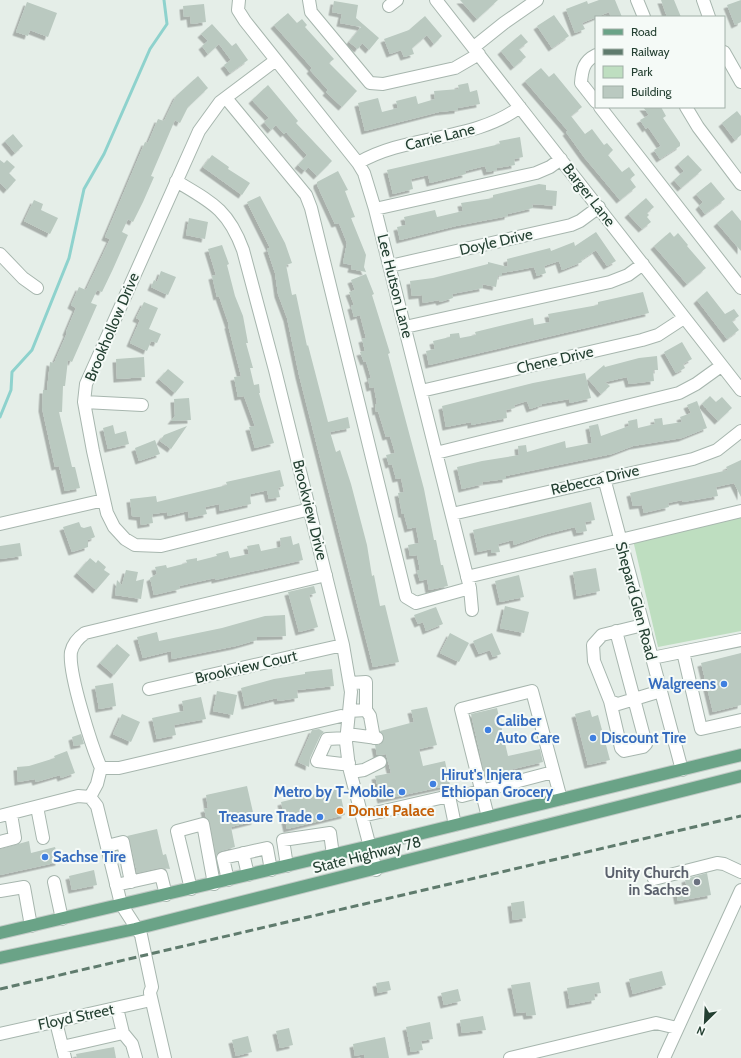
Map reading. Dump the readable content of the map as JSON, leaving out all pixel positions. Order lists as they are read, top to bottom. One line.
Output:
{"streets":{"main road":["State Highway 78"],"street":["Carrie Lane","Barger Lane","Doyle Drive","Lee Hutson Lane","Brookhollow Drive","Chene Drive","Rebecca Drive","Brookview Drive","Shepard Glen Road","Brookview Court","Floyd Street"]},"crossings":[["Carrie Lane","Barger Lane"],["Carrie Lane","Lee Hutson Lane"],["Barger Lane","Doyle Drive"],["Barger Lane","Chene Drive"],["Doyle Drive","Lee Hutson Lane"],["Lee Hutson Lane","Brookhollow Drive"],["Lee Hutson Lane","Chene Drive"],["Lee Hutson Lane","Rebecca Drive"],["Brookhollow Drive","Brookview Drive"],["Rebecca Drive","Shepard Glen Road"],["Brookview Drive","Brookview Court"],["Brookview Drive","State Highway 78"],["Shepard Glen Road","State Highway 78"]],"places":["Walgreens","Caliber Auto Care","Discount Tire","Hirut's Injera Ethiopan Grocery","Metro by T-Mobile","Donut Palace","Treasure Trade","Sachse Tire","Unity Church in Sachse"],"legend":["Road","Railway","Park","Building"],"north":"bottom left"}
